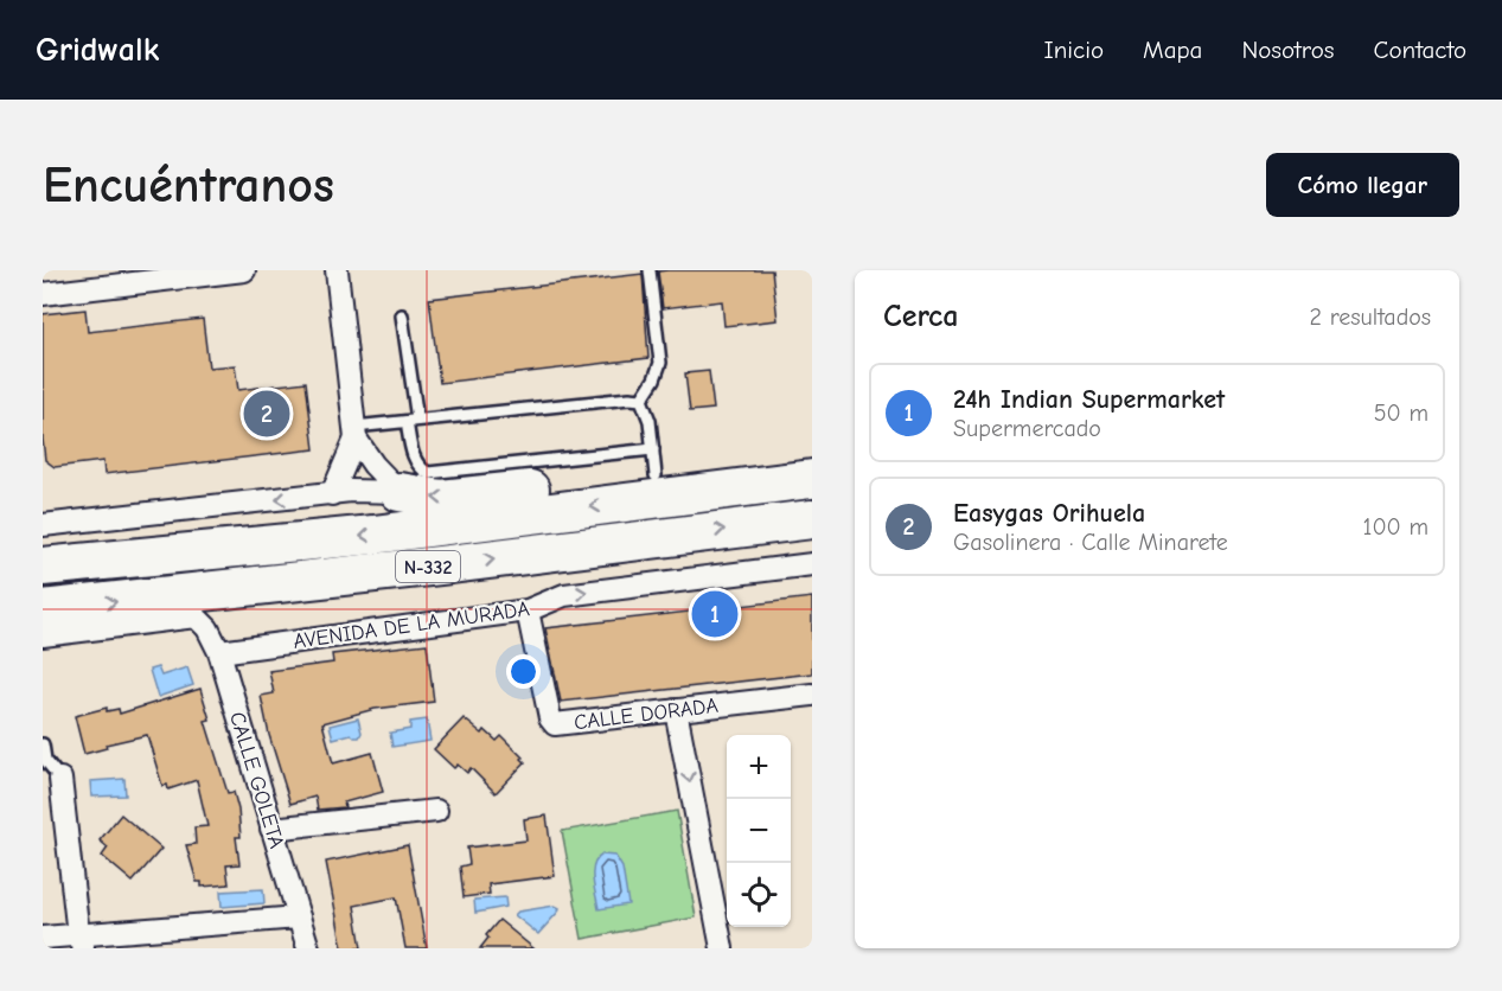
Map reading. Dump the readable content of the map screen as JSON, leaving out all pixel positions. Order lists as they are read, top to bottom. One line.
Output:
{"streets":{"highway":["N-332"],"street":["AVENIDA DE LA MURADA","CALLE DORADA","CALLE GOLETA"]},"crossings":[["AVENIDA DE LA MURADA","CALLE DORADA"],["AVENIDA DE LA MURADA","CALLE GOLETA"]],"one_way":["AVENIDA DE LA MURADA"],"page":{"header":"Gridwalk","nav":["Inicio","Mapa","Nosotros","Contacto"],"buttons":"Cómo llegar","title":"Encuéntranos","heading":["Cerca","2 resultados"],"list":[{"mark":"1","name":"24h Indian Supermarket","note":"Supermercado","value":"50 m"},{"mark":"2","name":"Easygas Orihuela","note":"Gasolinera · Calle Minarete","value":"100 m"}],"pins":["2","1"],"map_buttons":["+","−"]}}
